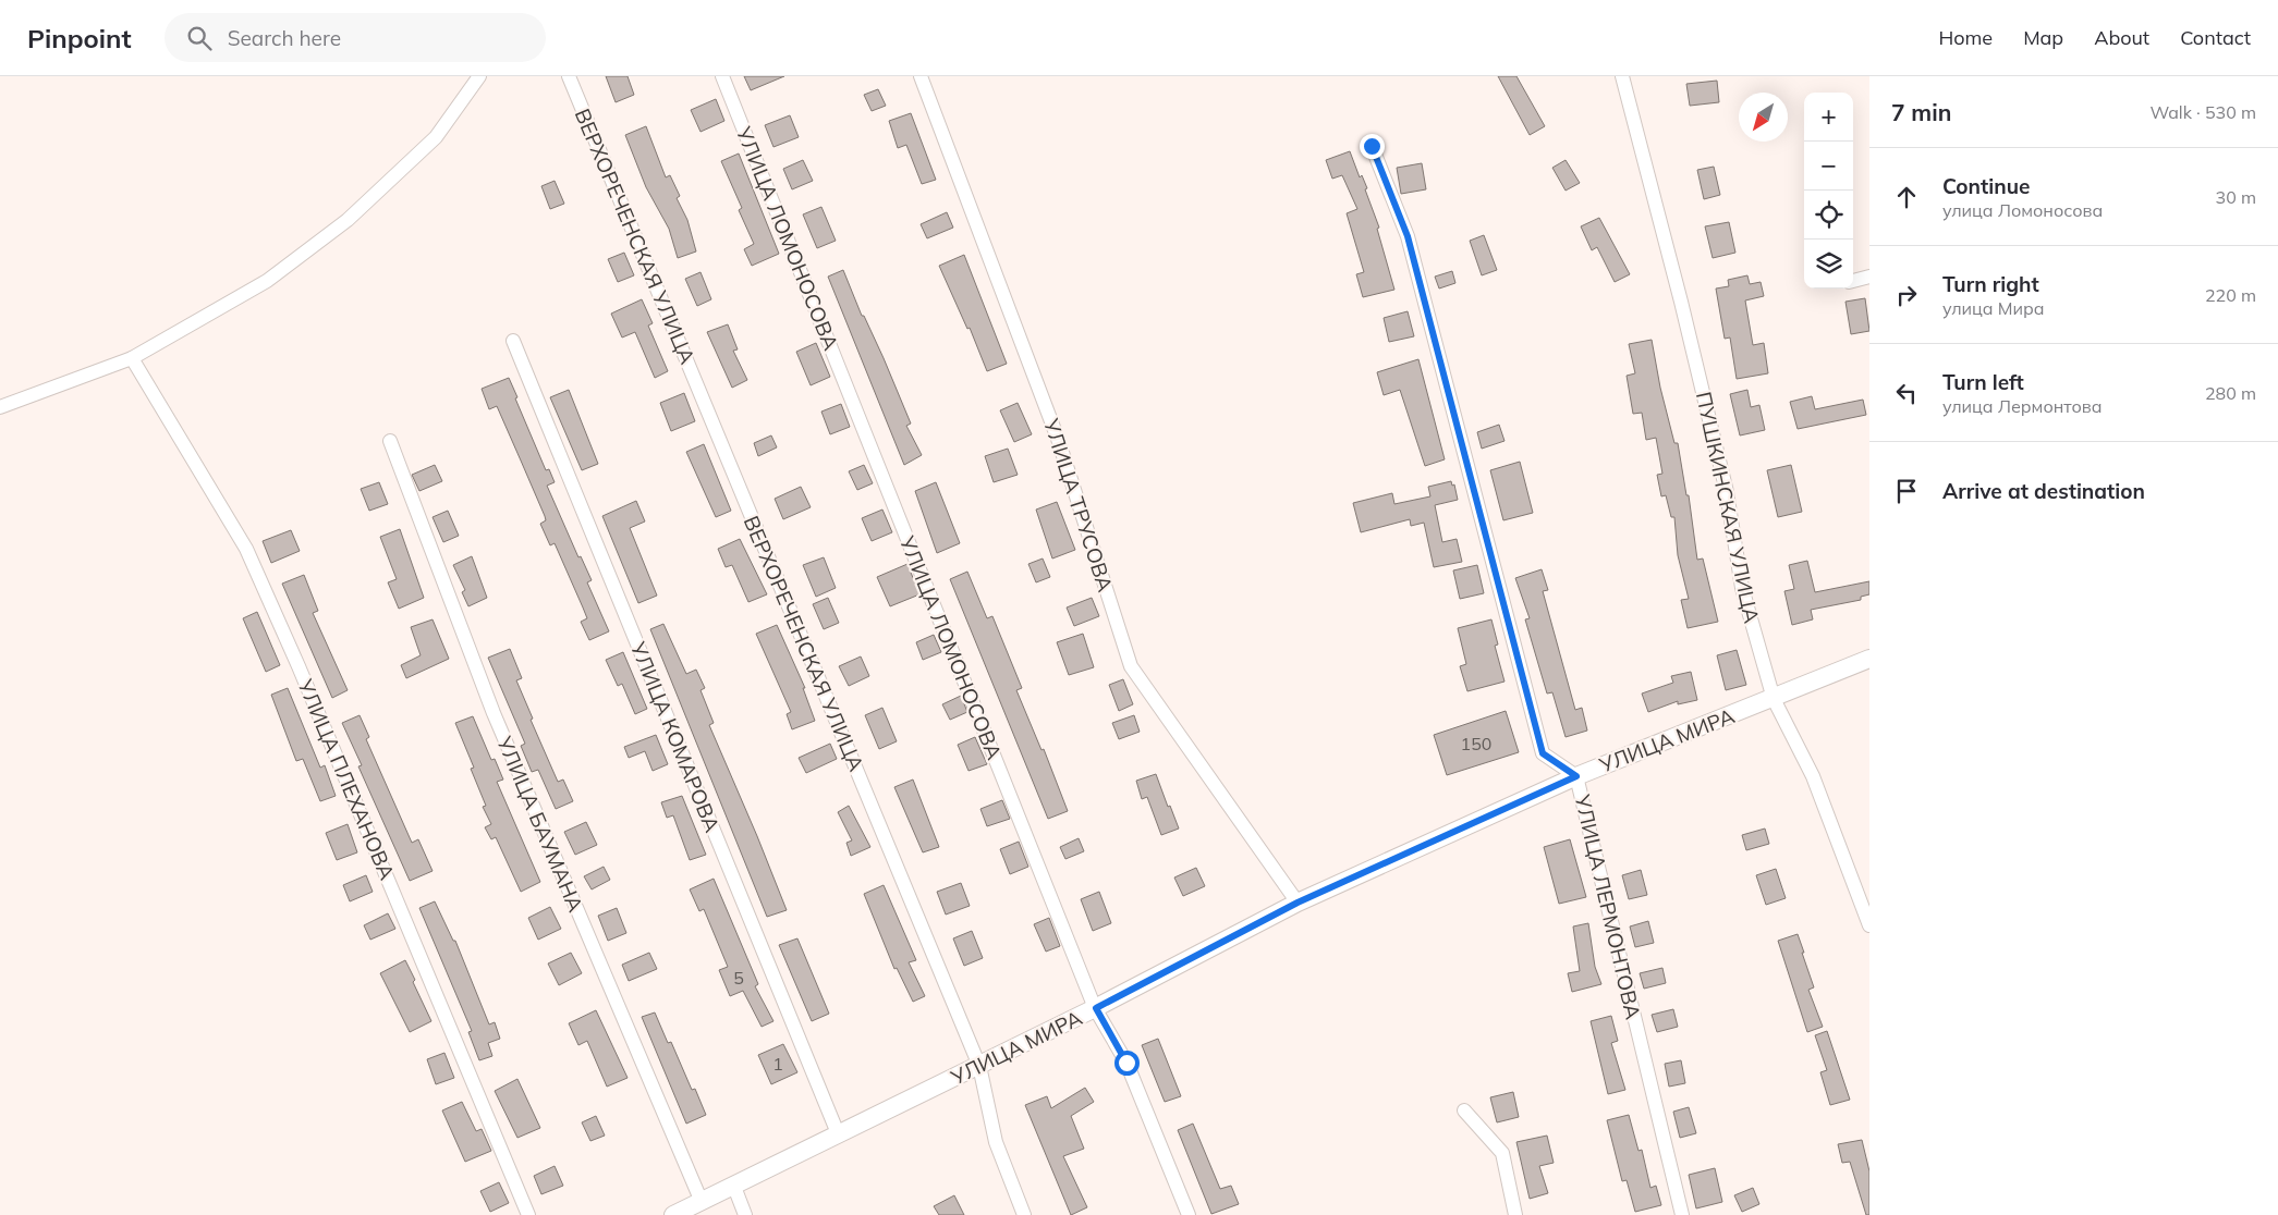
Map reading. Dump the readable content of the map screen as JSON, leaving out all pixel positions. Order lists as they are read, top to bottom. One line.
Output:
{"streets":{"street":["ВЕРХОРЕЧЕНСКАЯ УЛИЦА","УЛИЦА ЛОМОНОСОВА","УЛИЦА ТРУСОВА","ПУШКИНСКАЯ УЛИЦА","УЛИЦА КОМАРОВА","УЛИЦА МИРА","УЛИЦА ПЛЕХАНОВА","УЛИЦА БАУМАНА","УЛИЦА ЛЕРМОНТОВА"]},"crossings":[["ВЕРХОРЕЧЕНСКАЯ УЛИЦА","УЛИЦА МИРА"],["УЛИЦА ЛОМОНОСОВА","УЛИЦА МИРА"],["УЛИЦА ТРУСОВА","УЛИЦА МИРА"],["ПУШКИНСКАЯ УЛИЦА","УЛИЦА МИРА"],["УЛИЦА КОМАРОВА","УЛИЦА МИРА"],["УЛИЦА МИРА","УЛИЦА БАУМАНА"],["УЛИЦА МИРА","УЛИЦА ЛЕРМОНТОВА"]],"house_numbers":["150","5","1"],"north":"bottom left","page":{"header":"Pinpoint","search":"Search here","nav":["Home","Map","About","Contact"],"heading":["7 min","Walk · 530 m"],"map_buttons":["+","−"],"list":[["Continue","улица Ломоносова","30 m"],["Turn right","улица Мира","220 m"],["Turn left","улица Лермонтова","280 m"],"Arrive at destination"]}}
